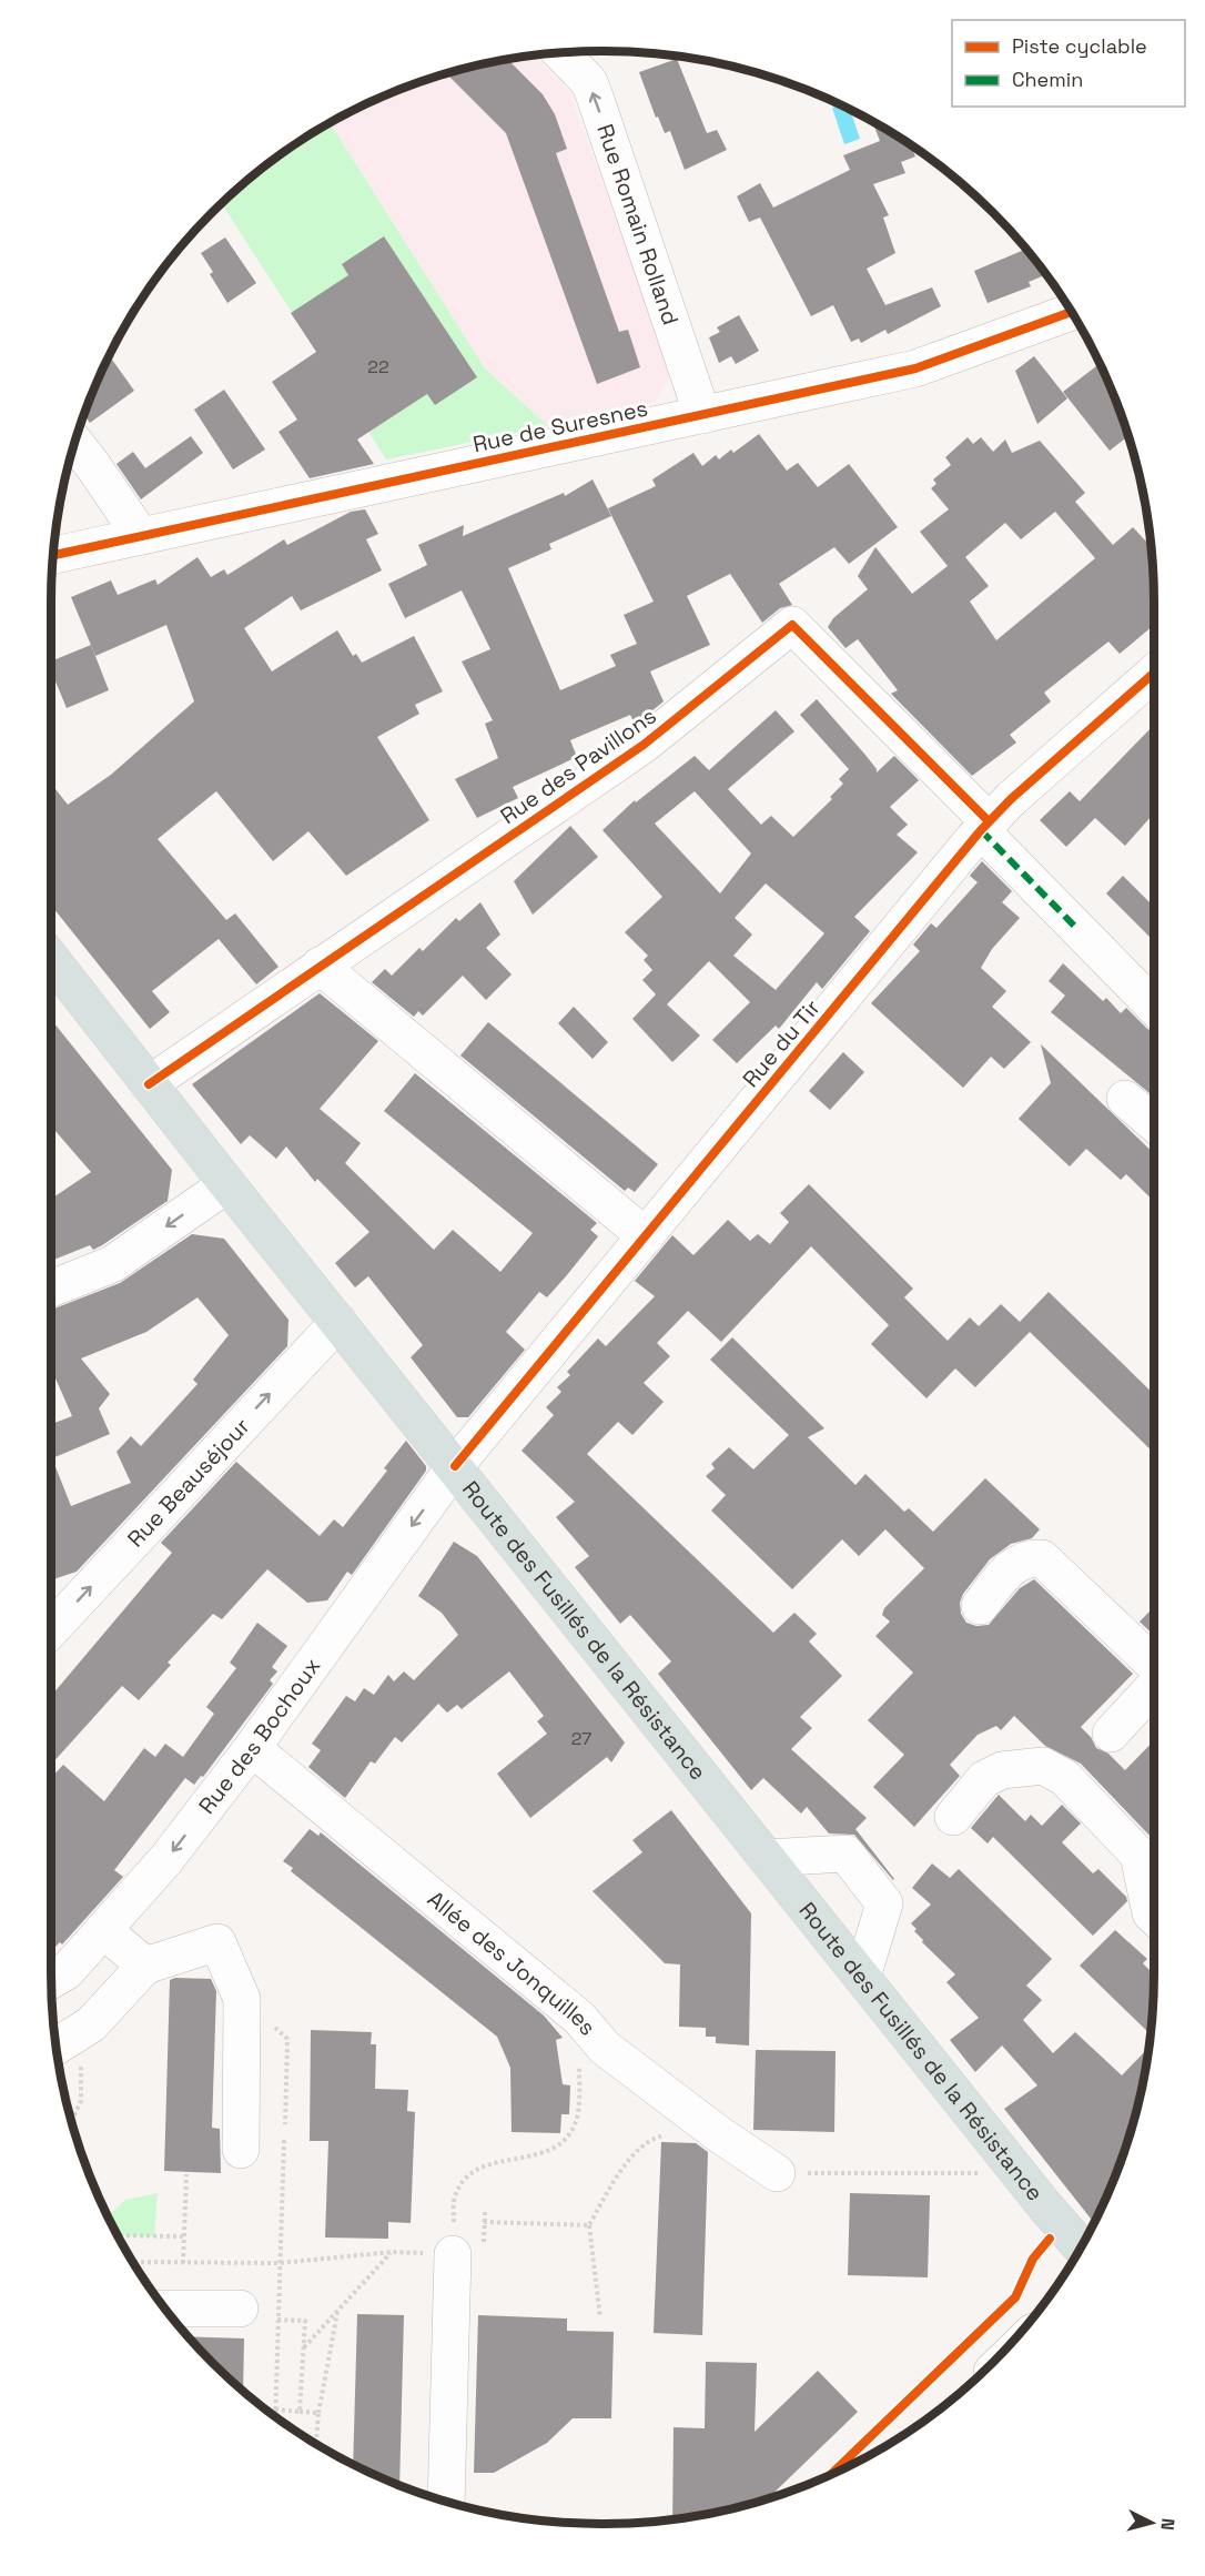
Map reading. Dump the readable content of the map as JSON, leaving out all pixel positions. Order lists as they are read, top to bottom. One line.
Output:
{"streets":{"main road":["Route des Fusillés de la Résistance"],"street":["Rue Romain Rolland","Rue de Suresnes","Rue des Pavillons","Rue du Tir","Rue Beauséjour","Rue des Bochoux","Allée des Jonquilles"]},"crossings":[["Rue Romain Rolland","Rue de Suresnes"],["Rue des Pavillons","Rue du Tir"],["Rue des Pavillons","Route des Fusillés de la Résistance"],["Rue du Tir","Route des Fusillés de la Résistance"],["Rue du Tir","Rue des Bochoux"],["Rue Beauséjour","Route des Fusillés de la Résistance"],["Route des Fusillés de la Résistance","Rue des Bochoux"],["Rue des Bochoux","Allée des Jonquilles"]],"one_way":["Rue Romain Rolland","Rue des Bochoux"],"house_numbers":["22","27"],"legend":["Piste cyclable","Chemin"],"north":"right"}
